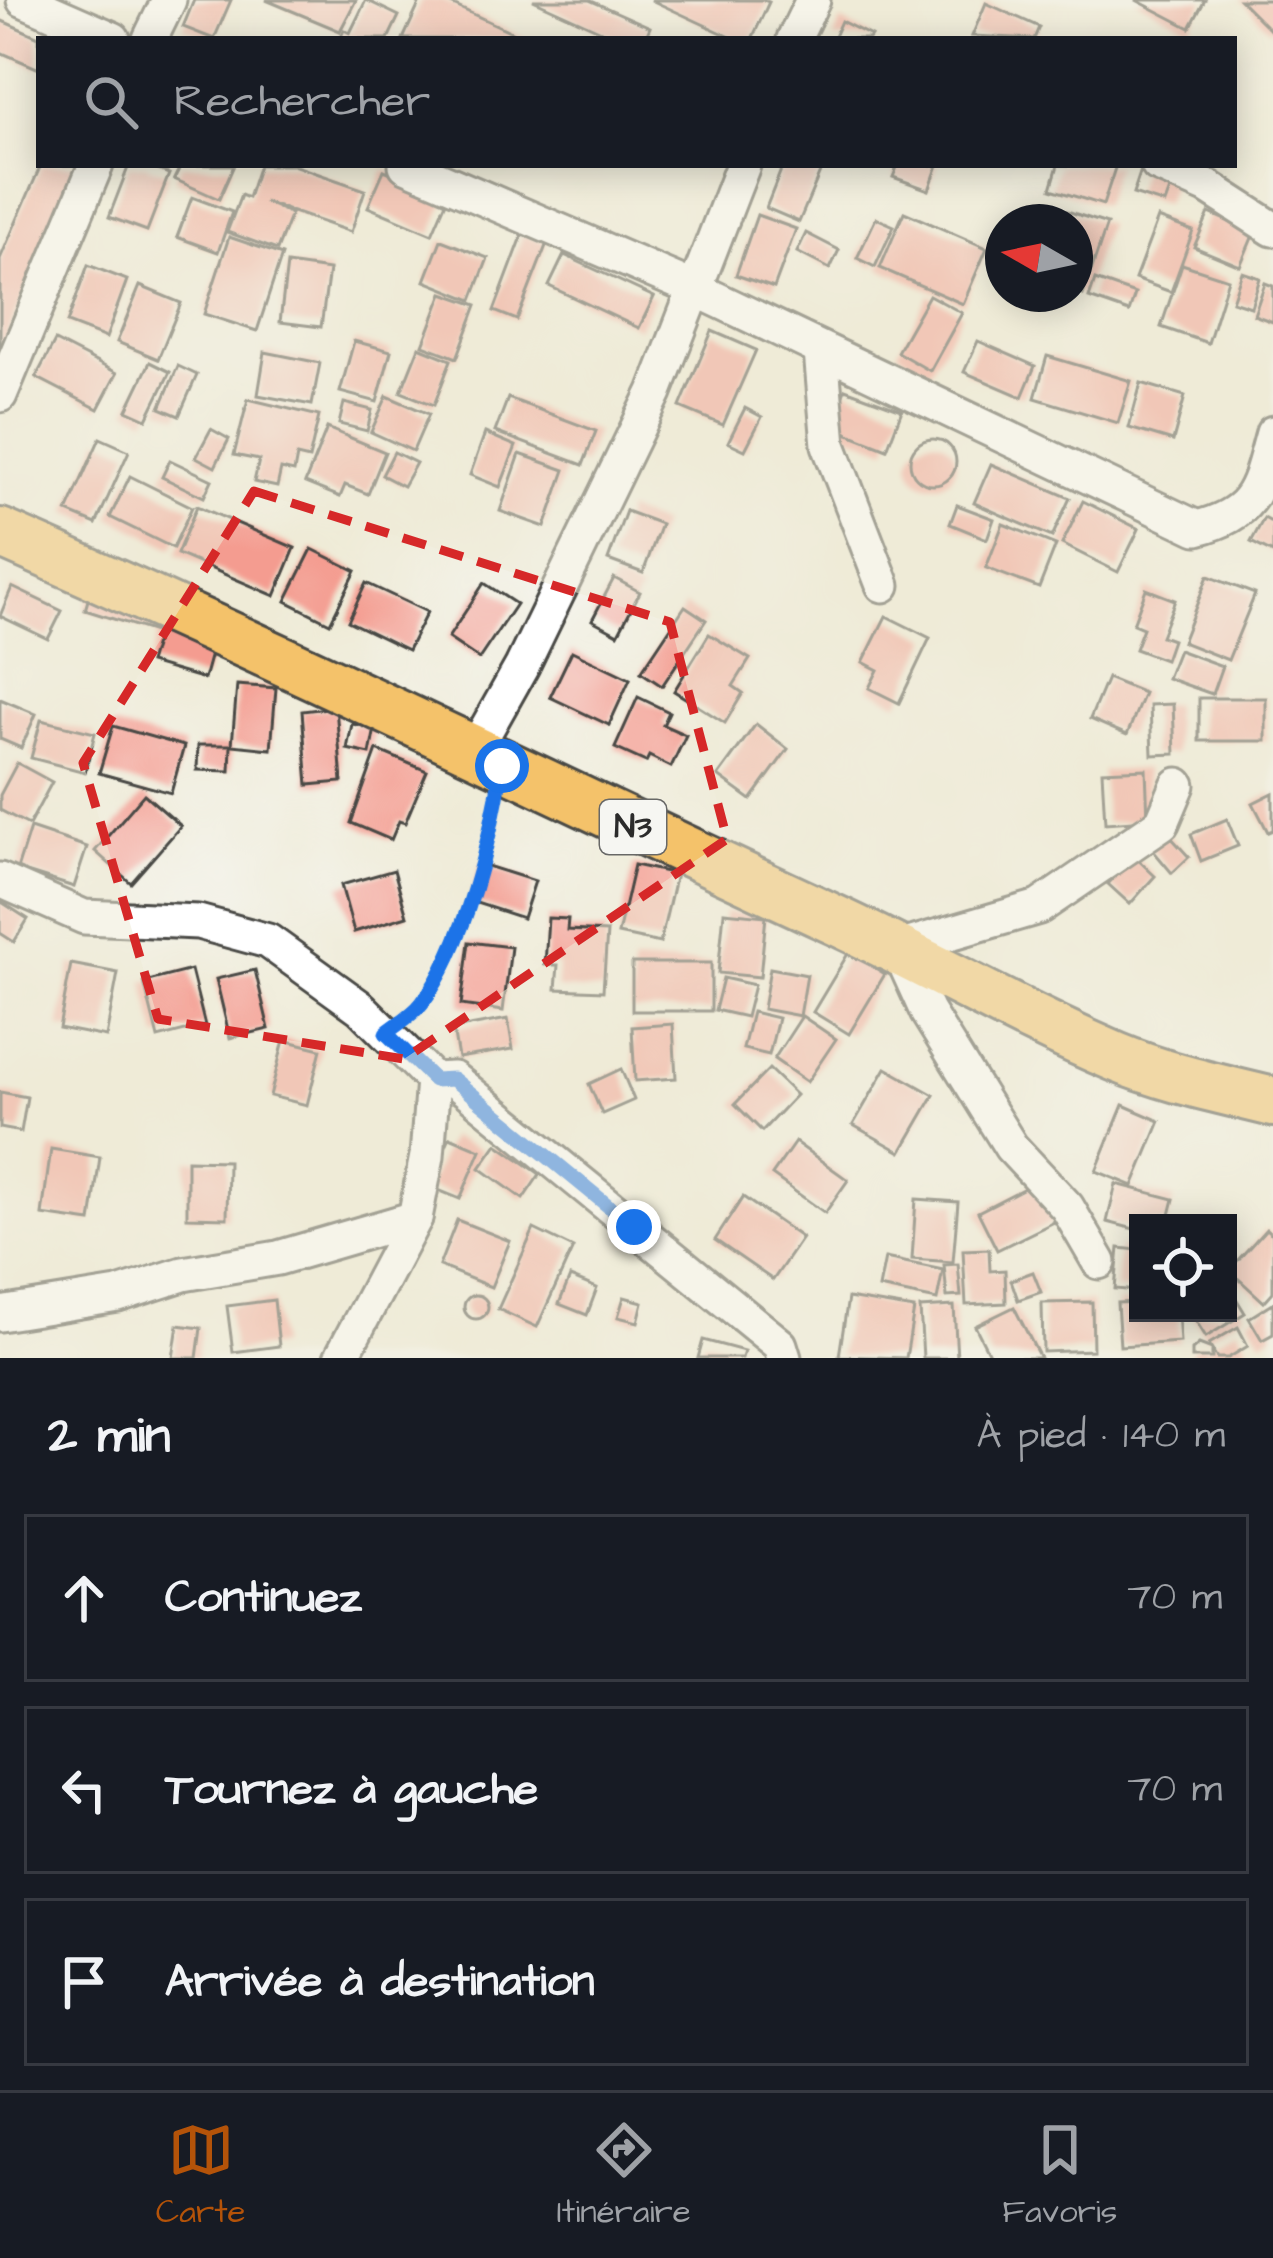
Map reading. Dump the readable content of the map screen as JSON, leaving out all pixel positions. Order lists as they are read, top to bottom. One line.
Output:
{"streets":{"highway":["N3"]},"north":"left","page":{"search":"Rechercher","heading":["2 min","À pied · 140 m"],"list":[["Continuez","70 m"],["Tournez à gauche","70 m"],"Arrivée à destination"],"nav":["Carte","Itinéraire","Favoris"]}}
